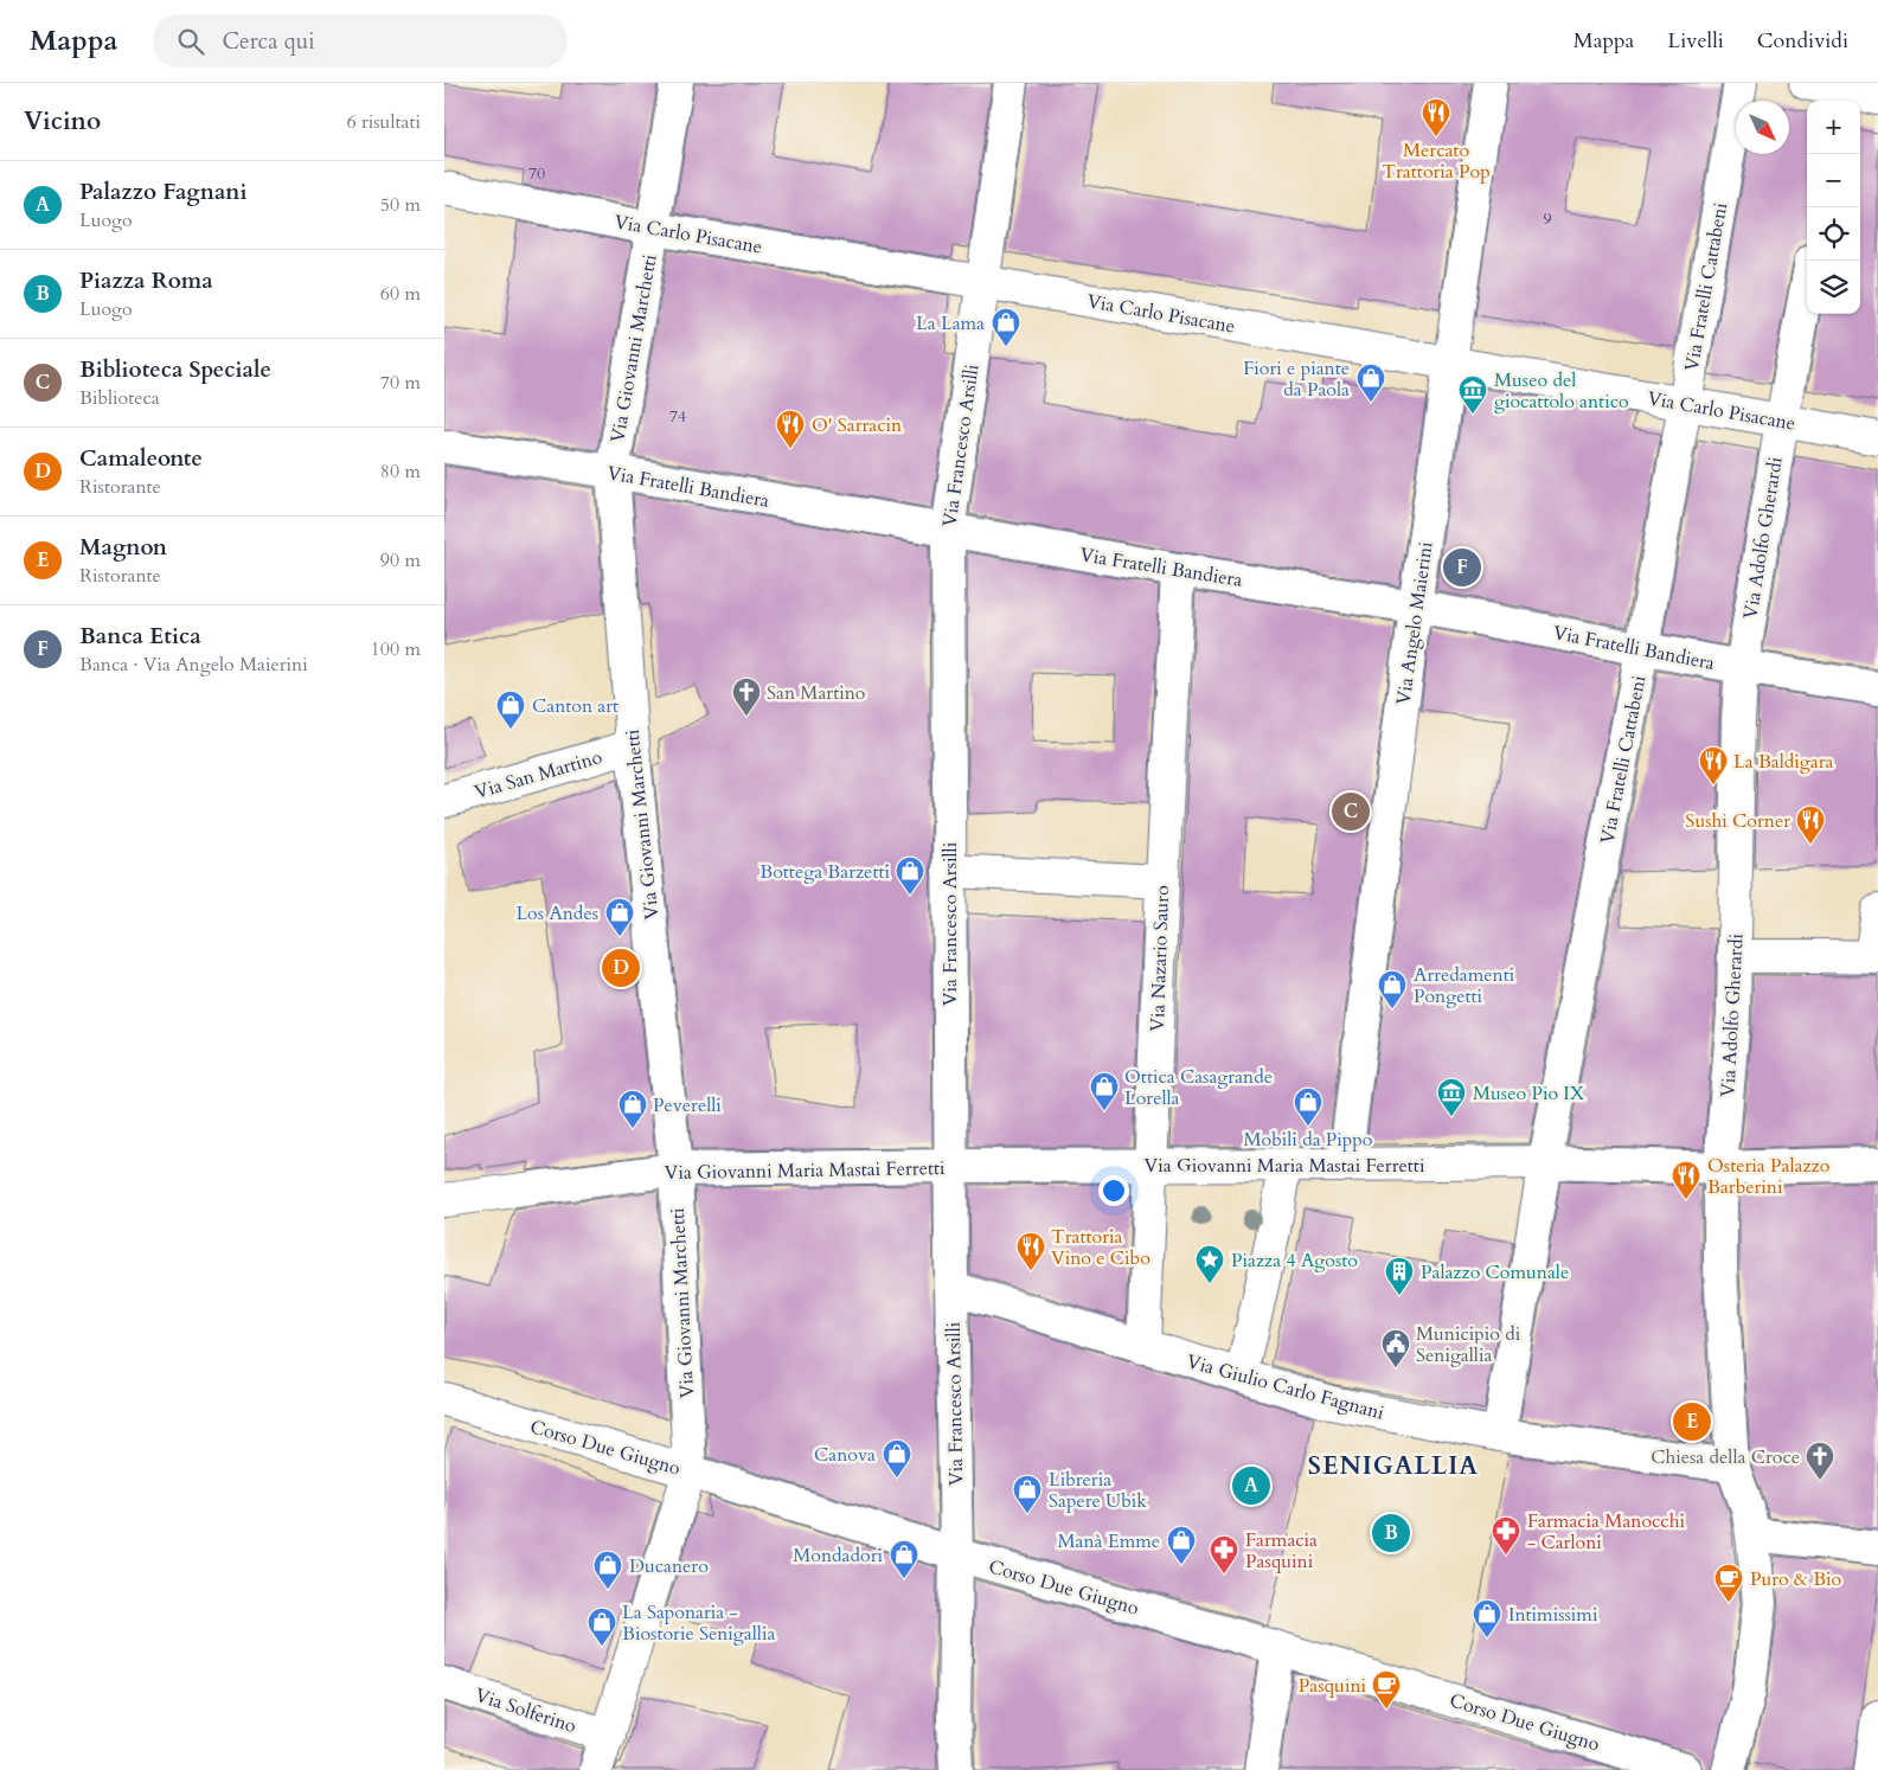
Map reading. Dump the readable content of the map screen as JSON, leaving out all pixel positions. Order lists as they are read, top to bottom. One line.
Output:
{"streets":{"street":["Via Carlo Pisacane","Via Fratelli Cattabeni","Via Giovanni Marchetti","Via Francesco Arsilli","Via Fratelli Bandiera","Via Adolfo Gherardi","Via Angelo Maierini","Via San Martino","Via Nazario Sauro","Via Giovanni Maria Mastai Ferretti","Via Giulio Carlo Fagnani","Corso Due Giugno","Via Solferino"]},"crossings":[["Via Carlo Pisacane","Via Fratelli Cattabeni"],["Via Carlo Pisacane","Via Giovanni Marchetti"],["Via Carlo Pisacane","Via Francesco Arsilli"],["Via Carlo Pisacane","Via Adolfo Gherardi"],["Via Carlo Pisacane","Via Angelo Maierini"],["Via Fratelli Cattabeni","Via Fratelli Bandiera"],["Via Fratelli Cattabeni","Via Giovanni Maria Mastai Ferretti"],["Via Fratelli Cattabeni","Via Giulio Carlo Fagnani"],["Via Giovanni Marchetti","Via Fratelli Bandiera"],["Via Giovanni Marchetti","Via San Martino"],["Via Giovanni Marchetti","Via Giovanni Maria Mastai Ferretti"],["Via Giovanni Marchetti","Corso Due Giugno"],["Via Giovanni Marchetti","Via Solferino"],["Via Francesco Arsilli","Via Fratelli Bandiera"],["Via Francesco Arsilli","Via Giovanni Maria Mastai Ferretti"],["Via Francesco Arsilli","Via Giulio Carlo Fagnani"],["Via Francesco Arsilli","Corso Due Giugno"],["Via Fratelli Bandiera","Via Adolfo Gherardi"],["Via Fratelli Bandiera","Via Angelo Maierini"],["Via Fratelli Bandiera","Via Nazario Sauro"],["Via Adolfo Gherardi","Via Giovanni Maria Mastai Ferretti"],["Via Adolfo Gherardi","Via Giulio Carlo Fagnani"],["Via Angelo Maierini","Via Giovanni Maria Mastai Ferretti"],["Via Nazario Sauro","Via Giovanni Maria Mastai Ferretti"],["Via Nazario Sauro","Via Giulio Carlo Fagnani"]],"districts":["SENIGALLIA"],"places":{"restaurant":["Mercato Trattoria Pop","O' Sarracin","La Baldigara","Sushi Corner","Osteria Palazzo Barberini","Trattoria Vino e Cibo"],"shop":["La Lama","Fiori e piante da Paola","Canton art","Bottega Barzetti","Los Andes","Arredamenti Pongetti","Ottica Casagrande Lorella","Mobili da Pippo","Peverelli","Canova","Libreria Sapere Ubik","Manà Emme","Mondadori","Ducanero","Intimissimi","La Saponaria - Biostorie Senigallia"],"museum":["Museo del giocattolo antico","Museo Pio IX"],"church":["San Martino","Chiesa della Croce"],"place":["Piazza 4 Agosto"],"building":["Palazzo Comunale"],"public building":["Municipio di Senigallia"],"pharmacy":["Farmacia Manocchi - Carloni","Farmacia Pasquini"],"cafe":["Puro & Bio","Pasquini"]},"house_numbers":["70","9","74"],"north":"bottom right","page":{"header":"Mappa","search":"Cerca qui","nav":["Mappa","Livelli","Condividi"],"heading":["Vicino","6 risultati"],"map_buttons":["+","−"],"list":[{"mark":"A","name":"Palazzo Fagnani","note":"Luogo","value":"50 m"},{"mark":"B","name":"Piazza Roma","note":"Luogo","value":"60 m"},{"mark":"C","name":"Biblioteca Speciale","note":"Biblioteca","value":"70 m"},{"mark":"D","name":"Camaleonte","note":"Ristorante","value":"80 m"},{"mark":"E","name":"Magnon","note":"Ristorante","value":"90 m"},{"mark":"F","name":"Banca Etica","note":"Banca · Via Angelo Maierini","value":"100 m"}],"pins":["F","C","D","E","A","B"]}}
